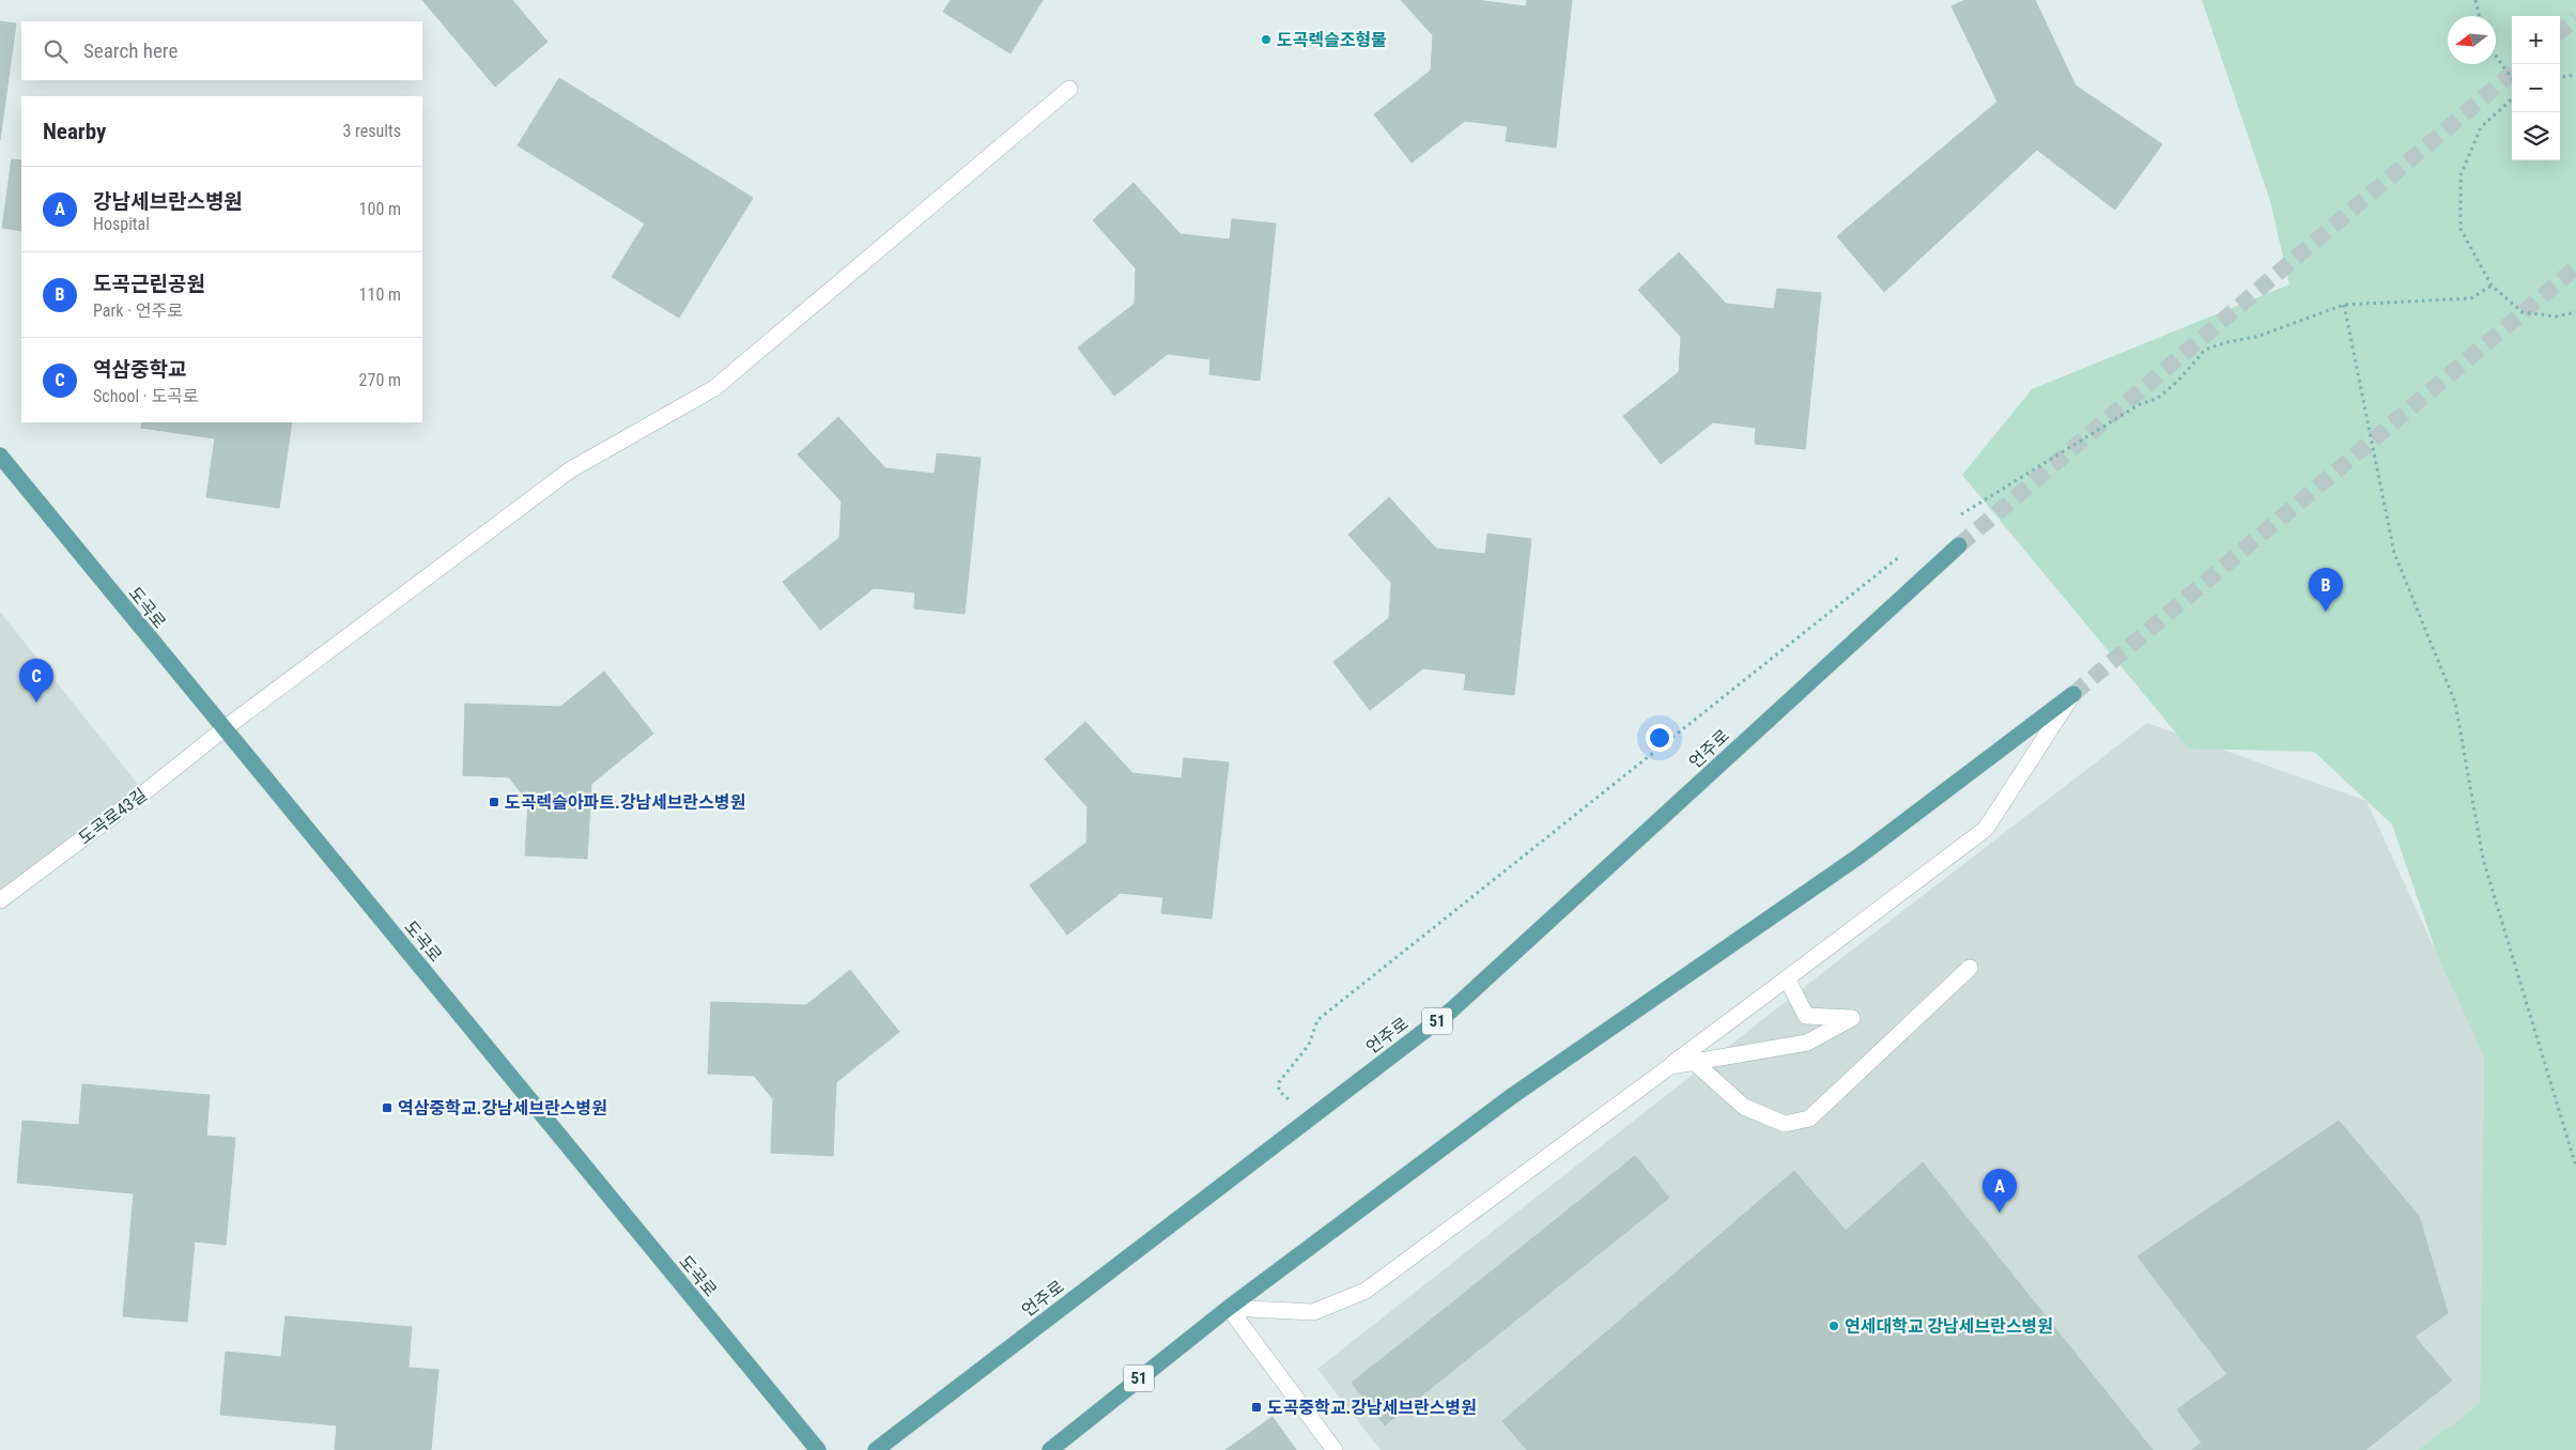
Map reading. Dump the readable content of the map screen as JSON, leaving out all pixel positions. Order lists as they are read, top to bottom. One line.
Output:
{"streets":{"main road":["도곡로","언주로","51"],"street":["도곡로43길"]},"crossings":[["도곡로","도곡로43길"]],"places":{"other":["도곡렉슬조형물","연세대학교 강남세브란스병원"],"transit":["도곡렉슬아파트.강남세브란스병원","역삼중학교.강남세브란스병원","도곡중학교.강남세브란스병원"]},"north":"left","page":{"map_buttons":["+","−"],"search":"Search here","heading":["Nearby","3 results"],"list":[{"mark":"A","name":"강남세브란스병원","note":"Hospital","value":"100 m"},{"mark":"B","name":"도곡근린공원","note":"Park · 언주로","value":"110 m"},{"mark":"C","name":"역삼중학교","note":"School · 도곡로","value":"270 m"}],"pins":["B","C","A"]}}
